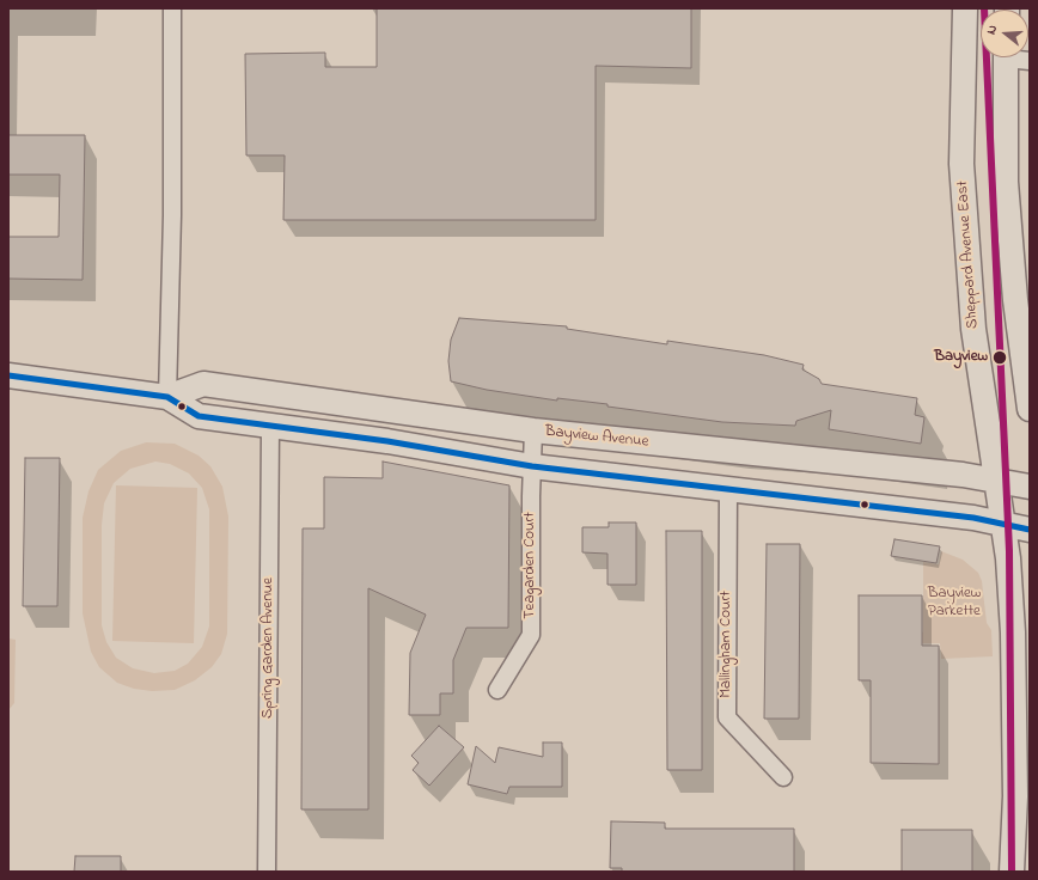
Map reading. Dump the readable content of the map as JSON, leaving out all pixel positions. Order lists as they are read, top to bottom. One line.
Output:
{"streets":{"main road":["Sheppard Avenue East","Bayview Avenue"],"street":["Teagarden Court","Mallingham Court","Spring Garden Avenue"]},"crossings":[["Sheppard Avenue East","Bayview Avenue"],["Bayview Avenue","Teagarden Court"],["Bayview Avenue","Mallingham Court"],["Bayview Avenue","Spring Garden Avenue"]],"parks":["Bayview Parkette"],"places":["Bayview"],"north":"left"}
